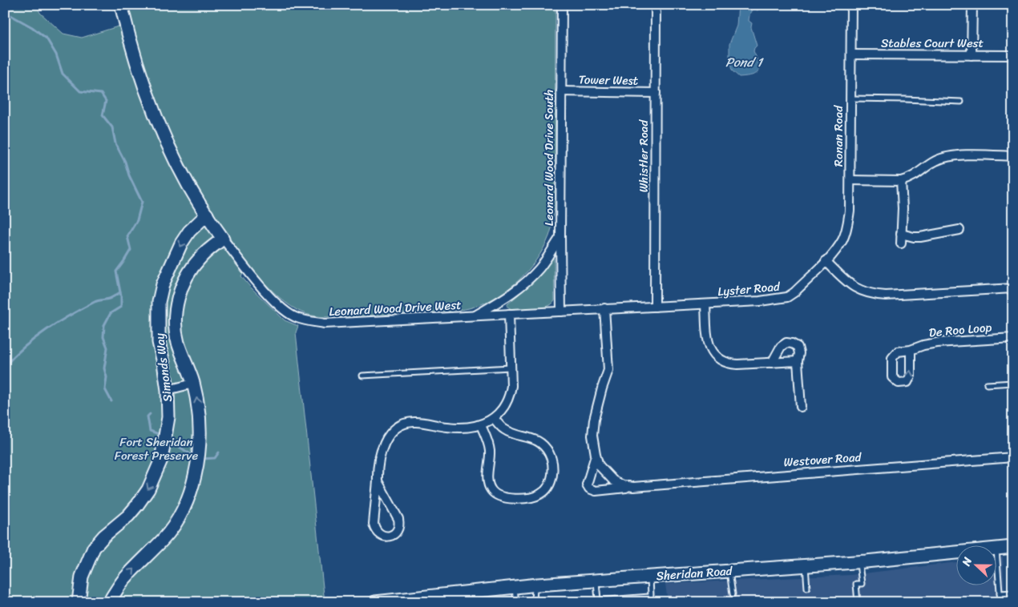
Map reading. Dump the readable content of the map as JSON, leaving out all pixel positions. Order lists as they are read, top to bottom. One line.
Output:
{"streets":{"street":["Stables Court West","Tower West","Ronan Road","Whistler Road","Leonard Wood Drive South","Lyster Road","Leonard Wood Drive West","De Roo Loop","Simonds Way","Westover Road","Sheridan Road"]},"crossings":[["Stables Court West","Ronan Road"],["Tower West","Whistler Road"],["Tower West","Leonard Wood Drive South"],["Ronan Road","Lyster Road"],["Whistler Road","Lyster Road"],["Leonard Wood Drive South","Lyster Road"],["Lyster Road","Leonard Wood Drive West"],["Lyster Road","Westover Road"],["Leonard Wood Drive West","Simonds Way"]],"water":["Pond 1"],"parks":["Fort Sheridan Forest Preserve"],"north":"left"}
